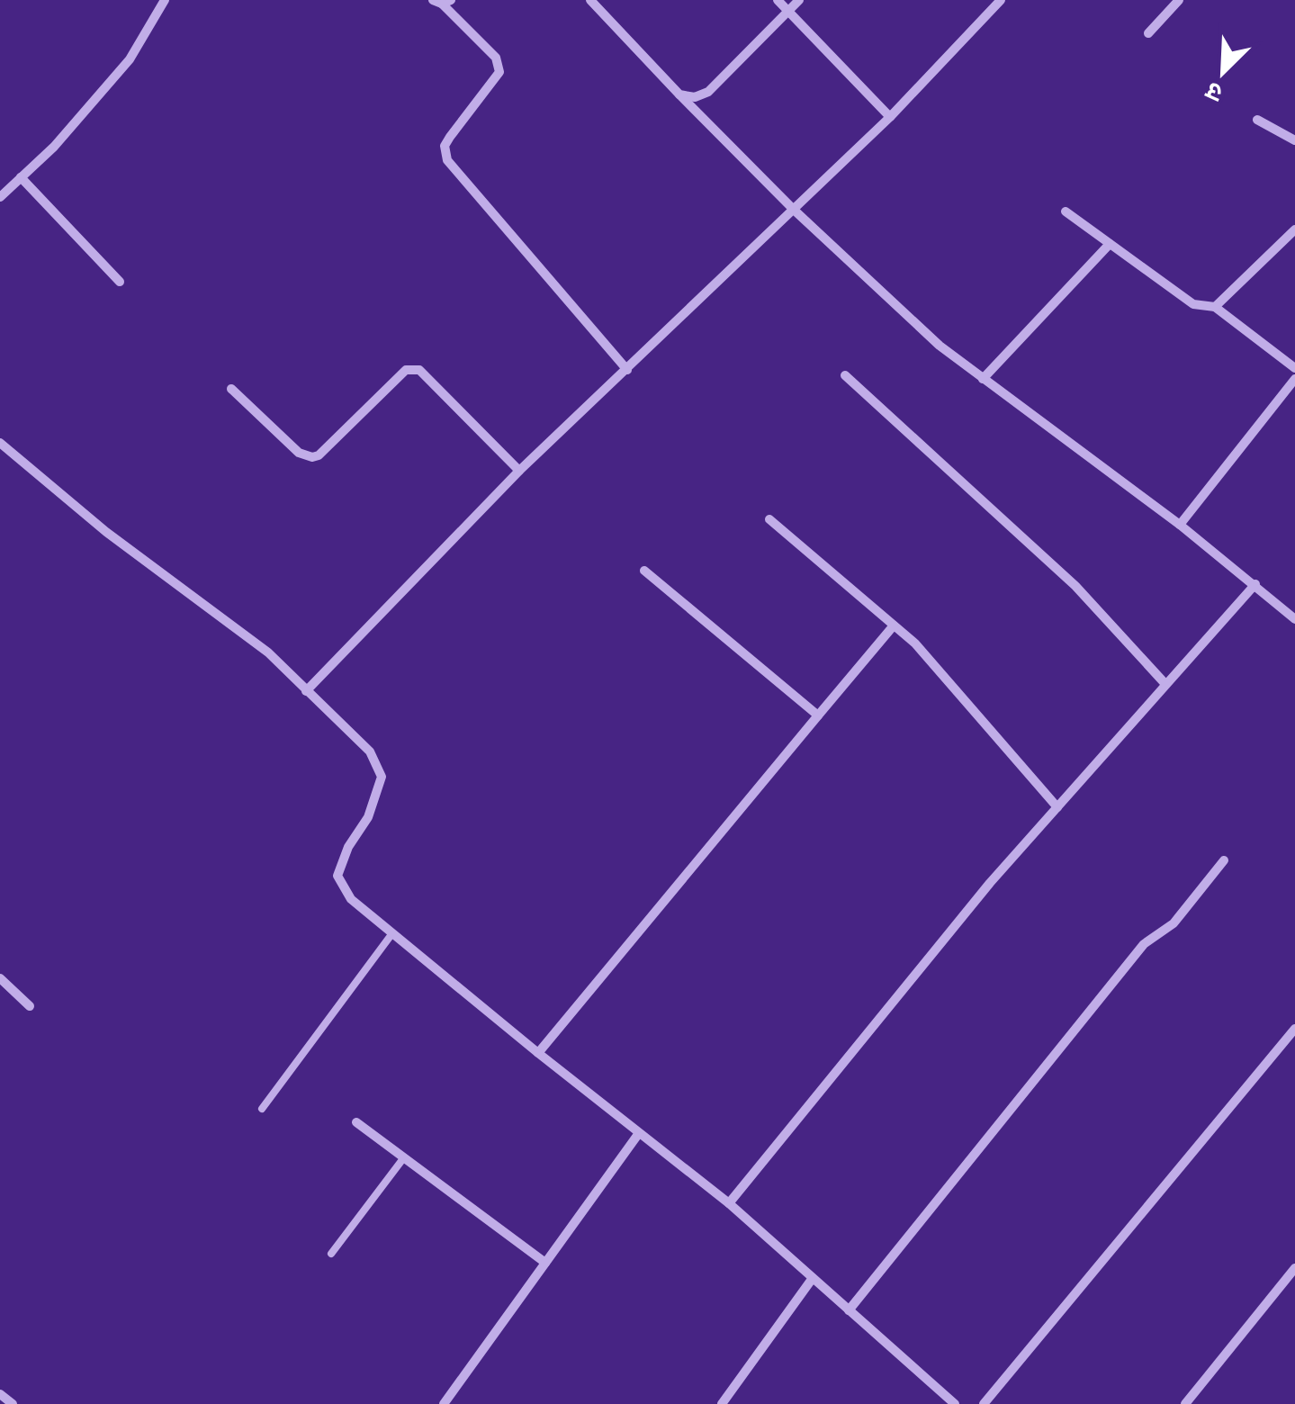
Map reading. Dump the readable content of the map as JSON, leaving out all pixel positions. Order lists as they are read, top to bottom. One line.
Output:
{"north":"bottom left"}
